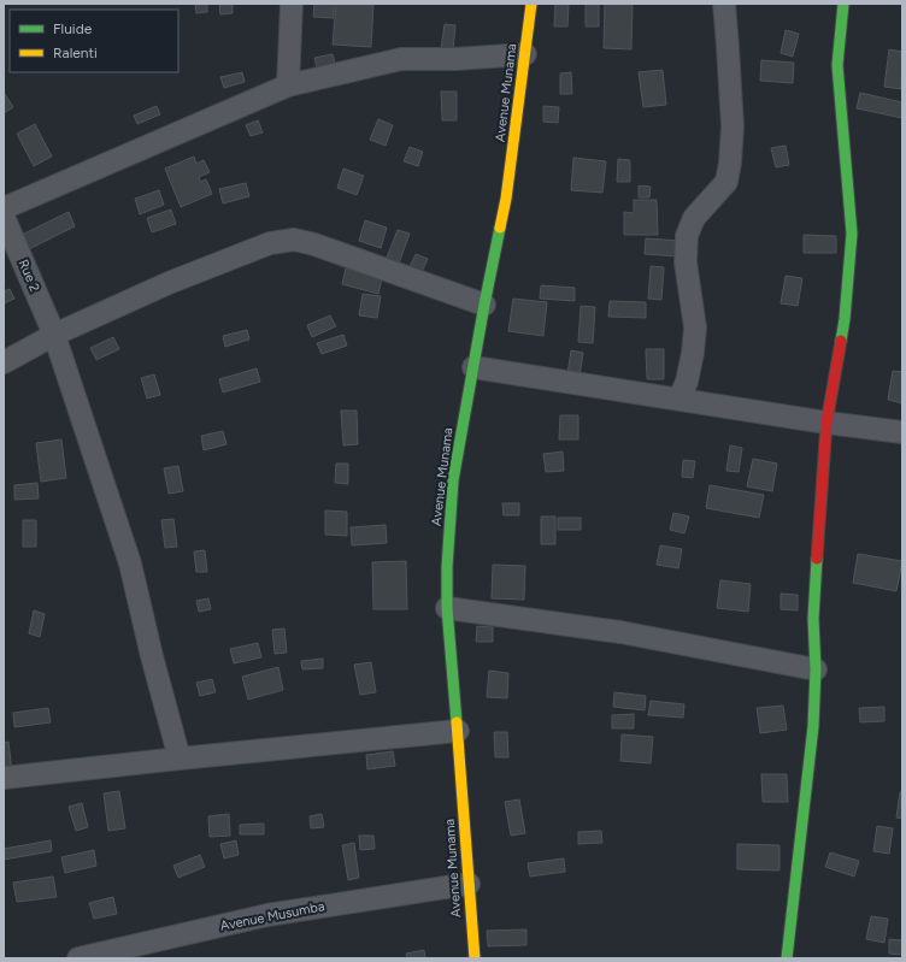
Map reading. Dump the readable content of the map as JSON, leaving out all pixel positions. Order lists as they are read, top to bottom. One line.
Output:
{"streets":{"street":["Avenue Munama","Rue 2","Avenue Musumba"]},"crossings":[["Avenue Munama","Avenue Musumba"]],"legend":["Fluide","Ralenti"]}
